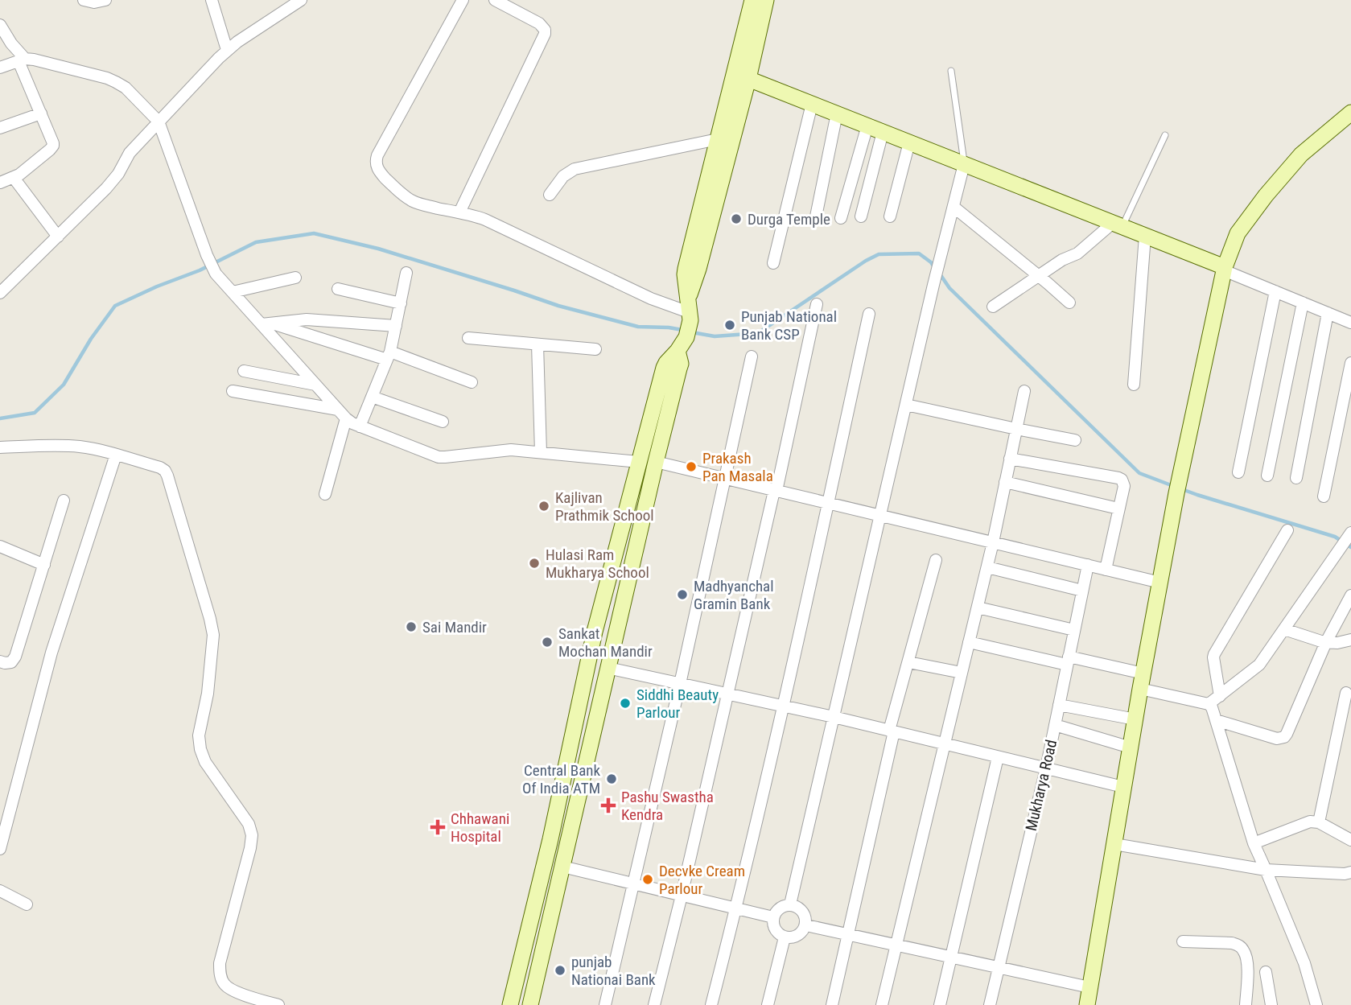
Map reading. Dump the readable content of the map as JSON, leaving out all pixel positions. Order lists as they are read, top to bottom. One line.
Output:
{"streets":{"street":["Mukharya Road"]},"places":{"other":["Durga Temple","Punjab National Bank CSP","Prakash Pan Masala","Kajlivan Prathmik School","Hulasi Ram Mukharya School","Madhyanchal Gramin Bank","Sai Mandir","Sankat Mochan Mandir","Siddhi Beauty Parlour","Central Bank Of India ATM","Decvke Cream Parlour","punjab Nationai Bank"],"health":["Pashu Swastha Kendra","Chhawani Hospital"]}}
